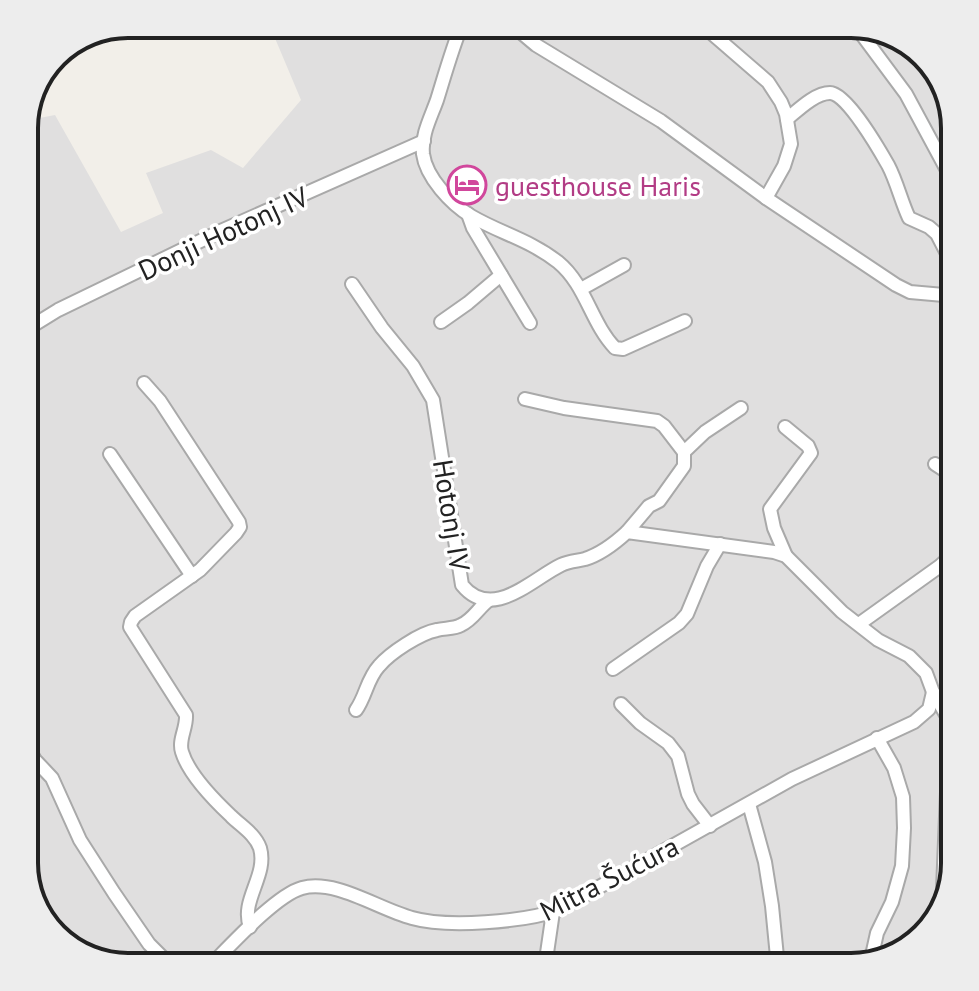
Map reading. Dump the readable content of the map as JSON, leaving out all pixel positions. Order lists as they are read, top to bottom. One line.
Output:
{"streets":{"street":["Donji Hotonj IV","Hotonj IV","Mitra Šućura"]},"places":{"hotel":["guesthouse Haris"]}}
